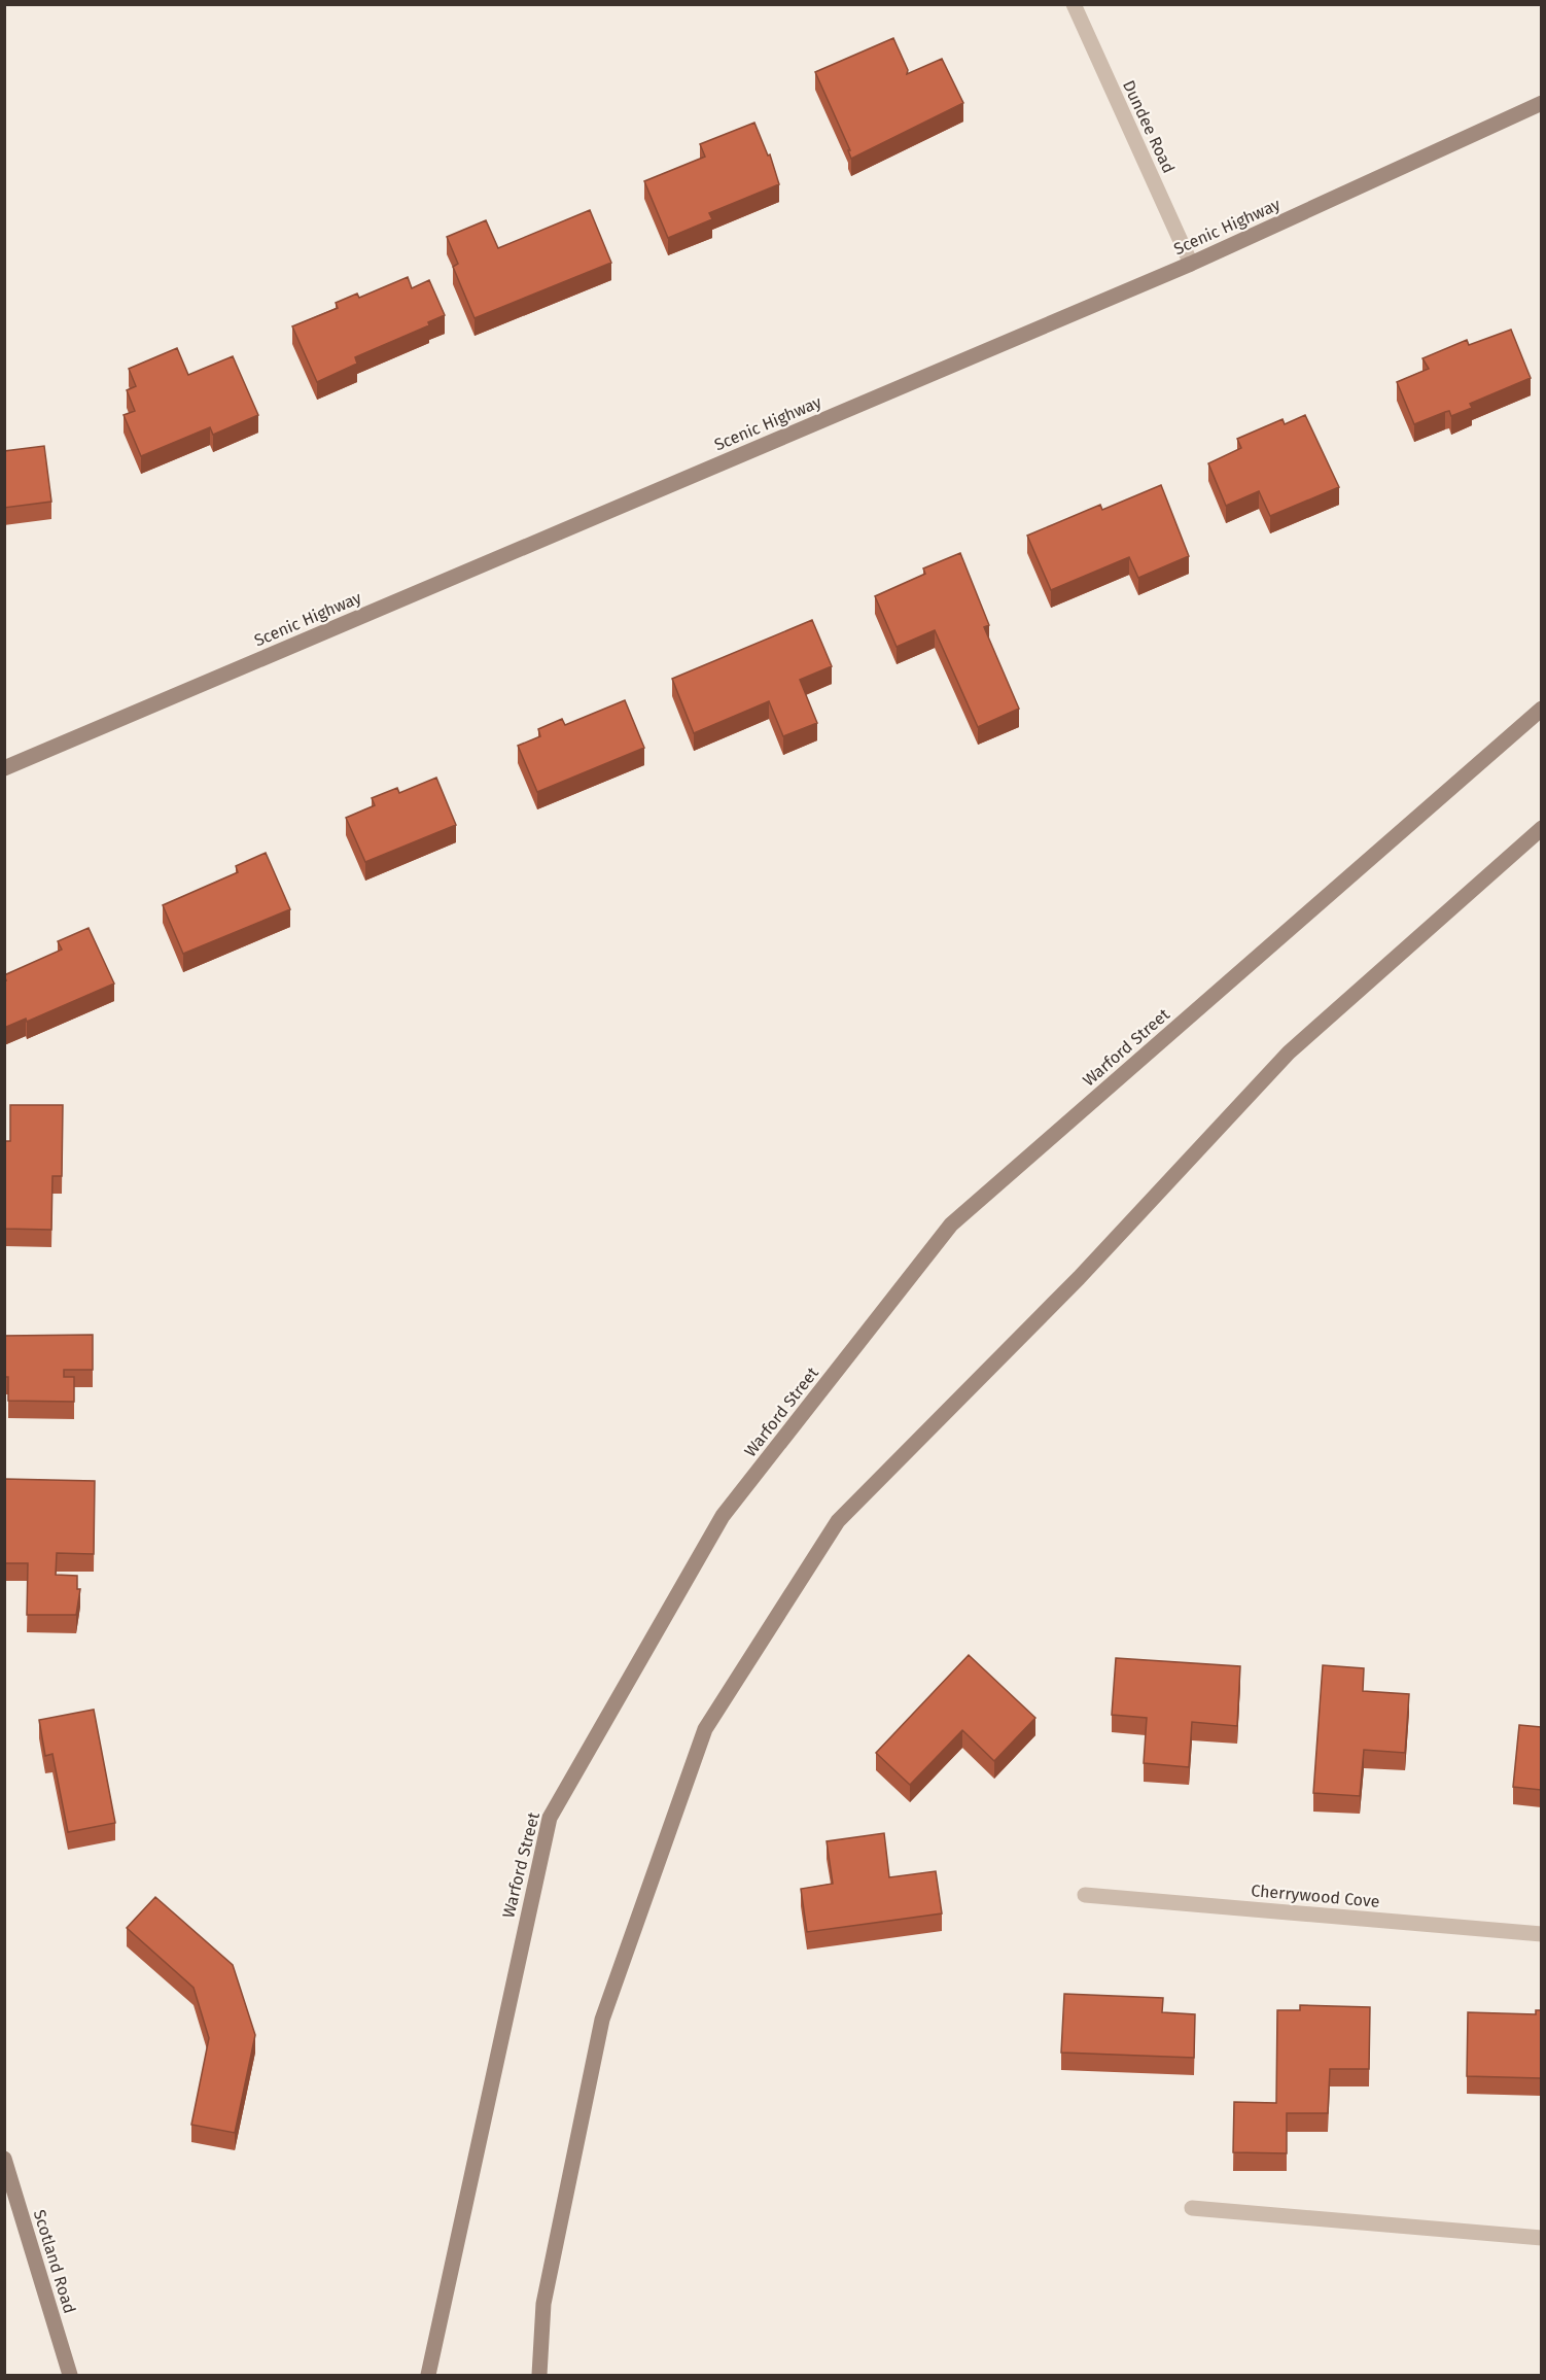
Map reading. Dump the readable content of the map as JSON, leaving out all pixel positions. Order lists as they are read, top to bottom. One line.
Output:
{"streets":{"main road":["Scenic Highway","Warford Street","Scotland Road"],"street":["Dundee Road","Cherrywood Cove"]},"crossings":[["Dundee Road","Scenic Highway"]]}
